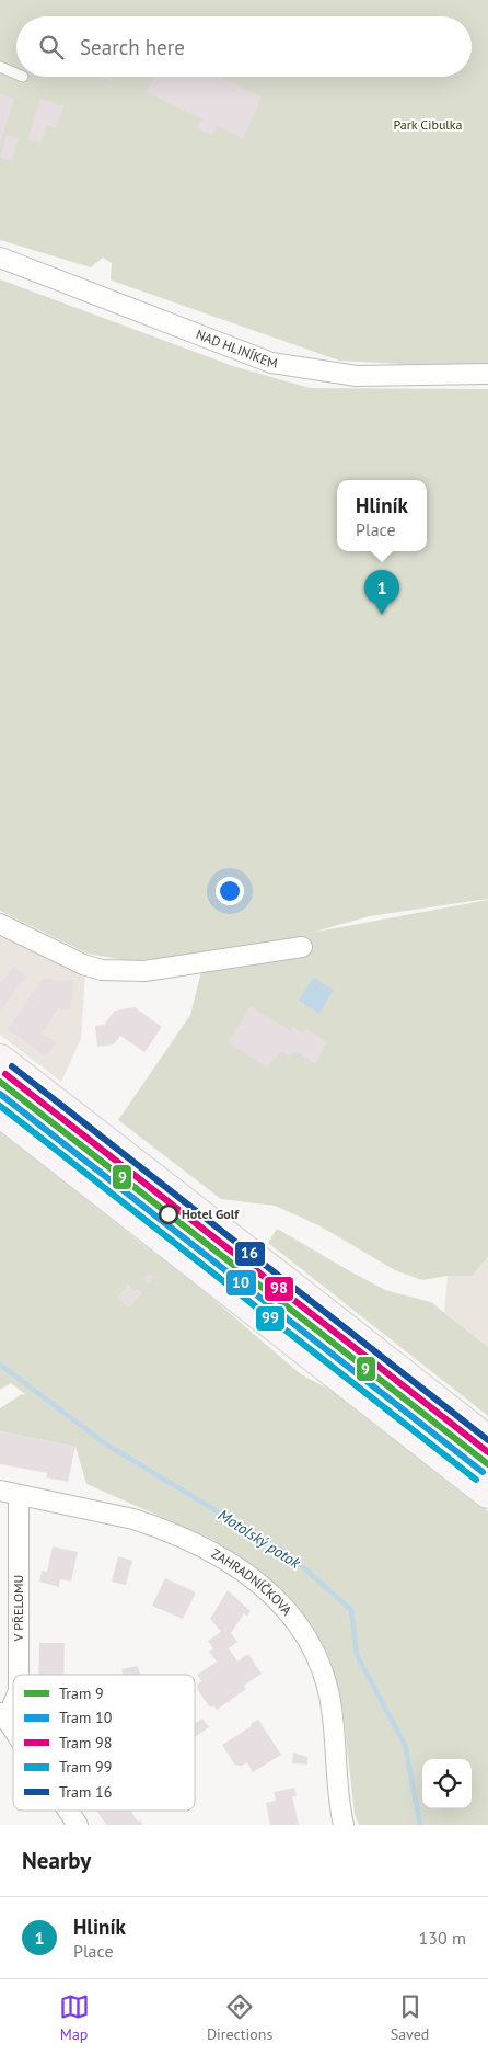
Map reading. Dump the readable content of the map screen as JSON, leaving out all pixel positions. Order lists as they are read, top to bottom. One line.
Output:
{"streets":{"street":["NAD HLINÍKEM","ZAHRADNÍČKOVA","V PŘELOMU"]},"crossings":[["ZAHRADNÍČKOVA","V PŘELOMU"]],"water":["Motolský potok"],"parks":["Park Cibulka"],"places":["Hotel Golf"],"lines":["tram line 16","tram line 98","tram line 9","tram line 10","tram line 99"],"legend":["Tram 9","Tram 10","Tram 98","Tram 99","Tram 16"],"page":{"search":"Search here","popup":["Hliník","Place"],"pins":"1","heading":"Nearby","list":[{"mark":"1","name":"Hliník","note":"Place","value":"130 m"}],"nav":["Map","Directions","Saved"]}}
